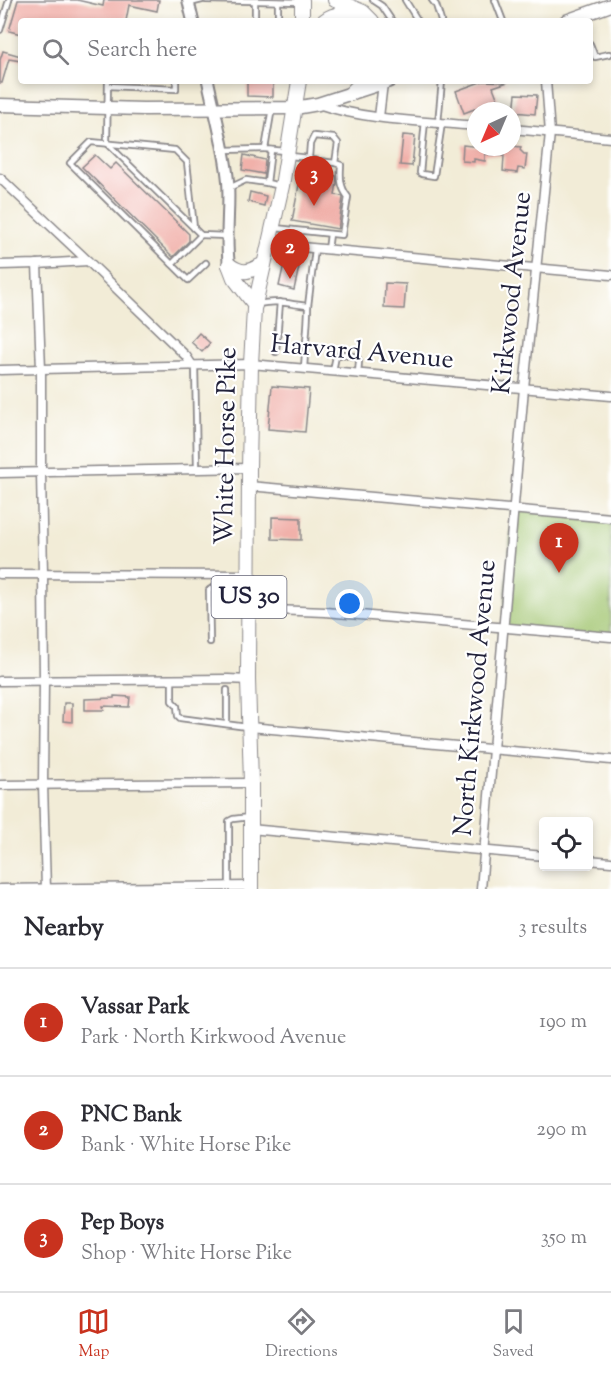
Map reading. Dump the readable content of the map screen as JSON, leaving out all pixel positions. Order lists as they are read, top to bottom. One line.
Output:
{"streets":{"highway":["White Horse Pike","US 30"],"street":["Kirkwood Avenue","Harvard Avenue","North Kirkwood Avenue"]},"crossings":[["Kirkwood Avenue","Harvard Avenue"],["Kirkwood Avenue","North Kirkwood Avenue"],["Harvard Avenue","White Horse Pike"]],"north":"bottom left","page":{"search":"Search here","pins":["3","2","1"],"heading":["Nearby","3 results"],"list":[{"mark":"1","name":"Vassar Park","note":"Park · North Kirkwood Avenue","value":"190 m"},{"mark":"2","name":"PNC Bank","note":"Bank · White Horse Pike","value":"290 m"},{"mark":"3","name":"Pep Boys","note":"Shop · White Horse Pike","value":"350 m"}],"nav":["Map","Directions","Saved"]}}
